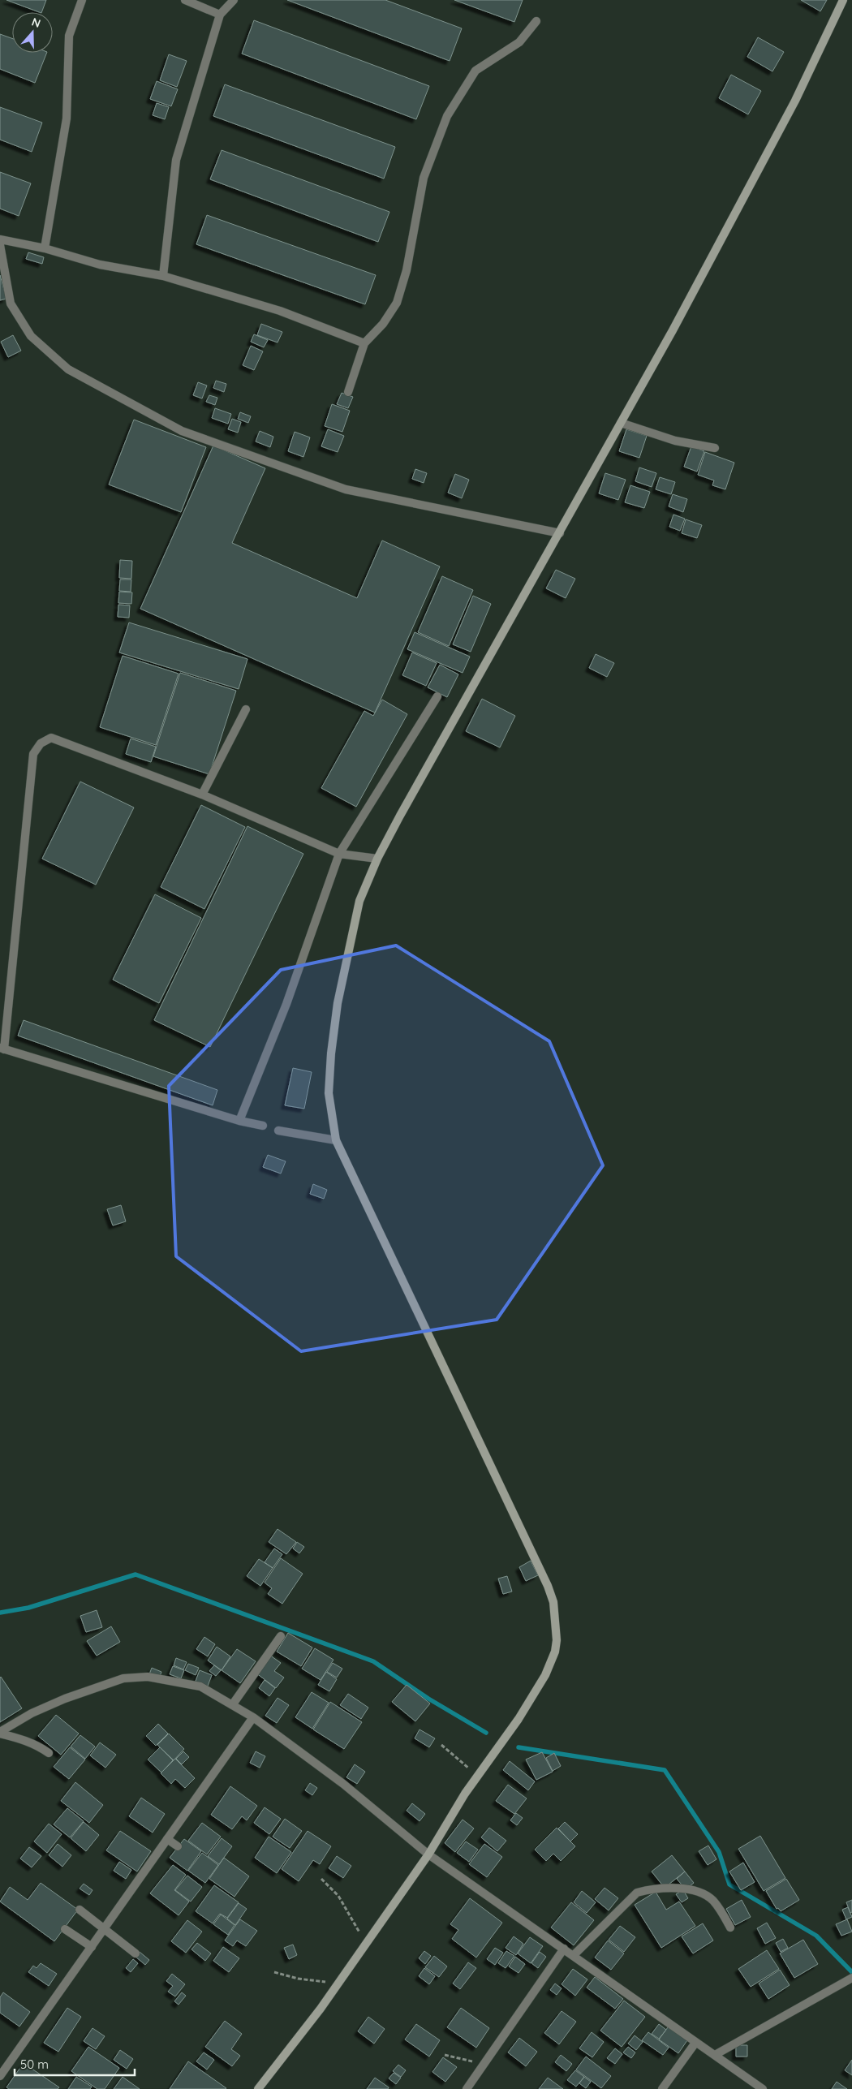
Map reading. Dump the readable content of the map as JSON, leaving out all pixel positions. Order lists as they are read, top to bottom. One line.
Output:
{"scale_bar":"50 m","north":"top"}
